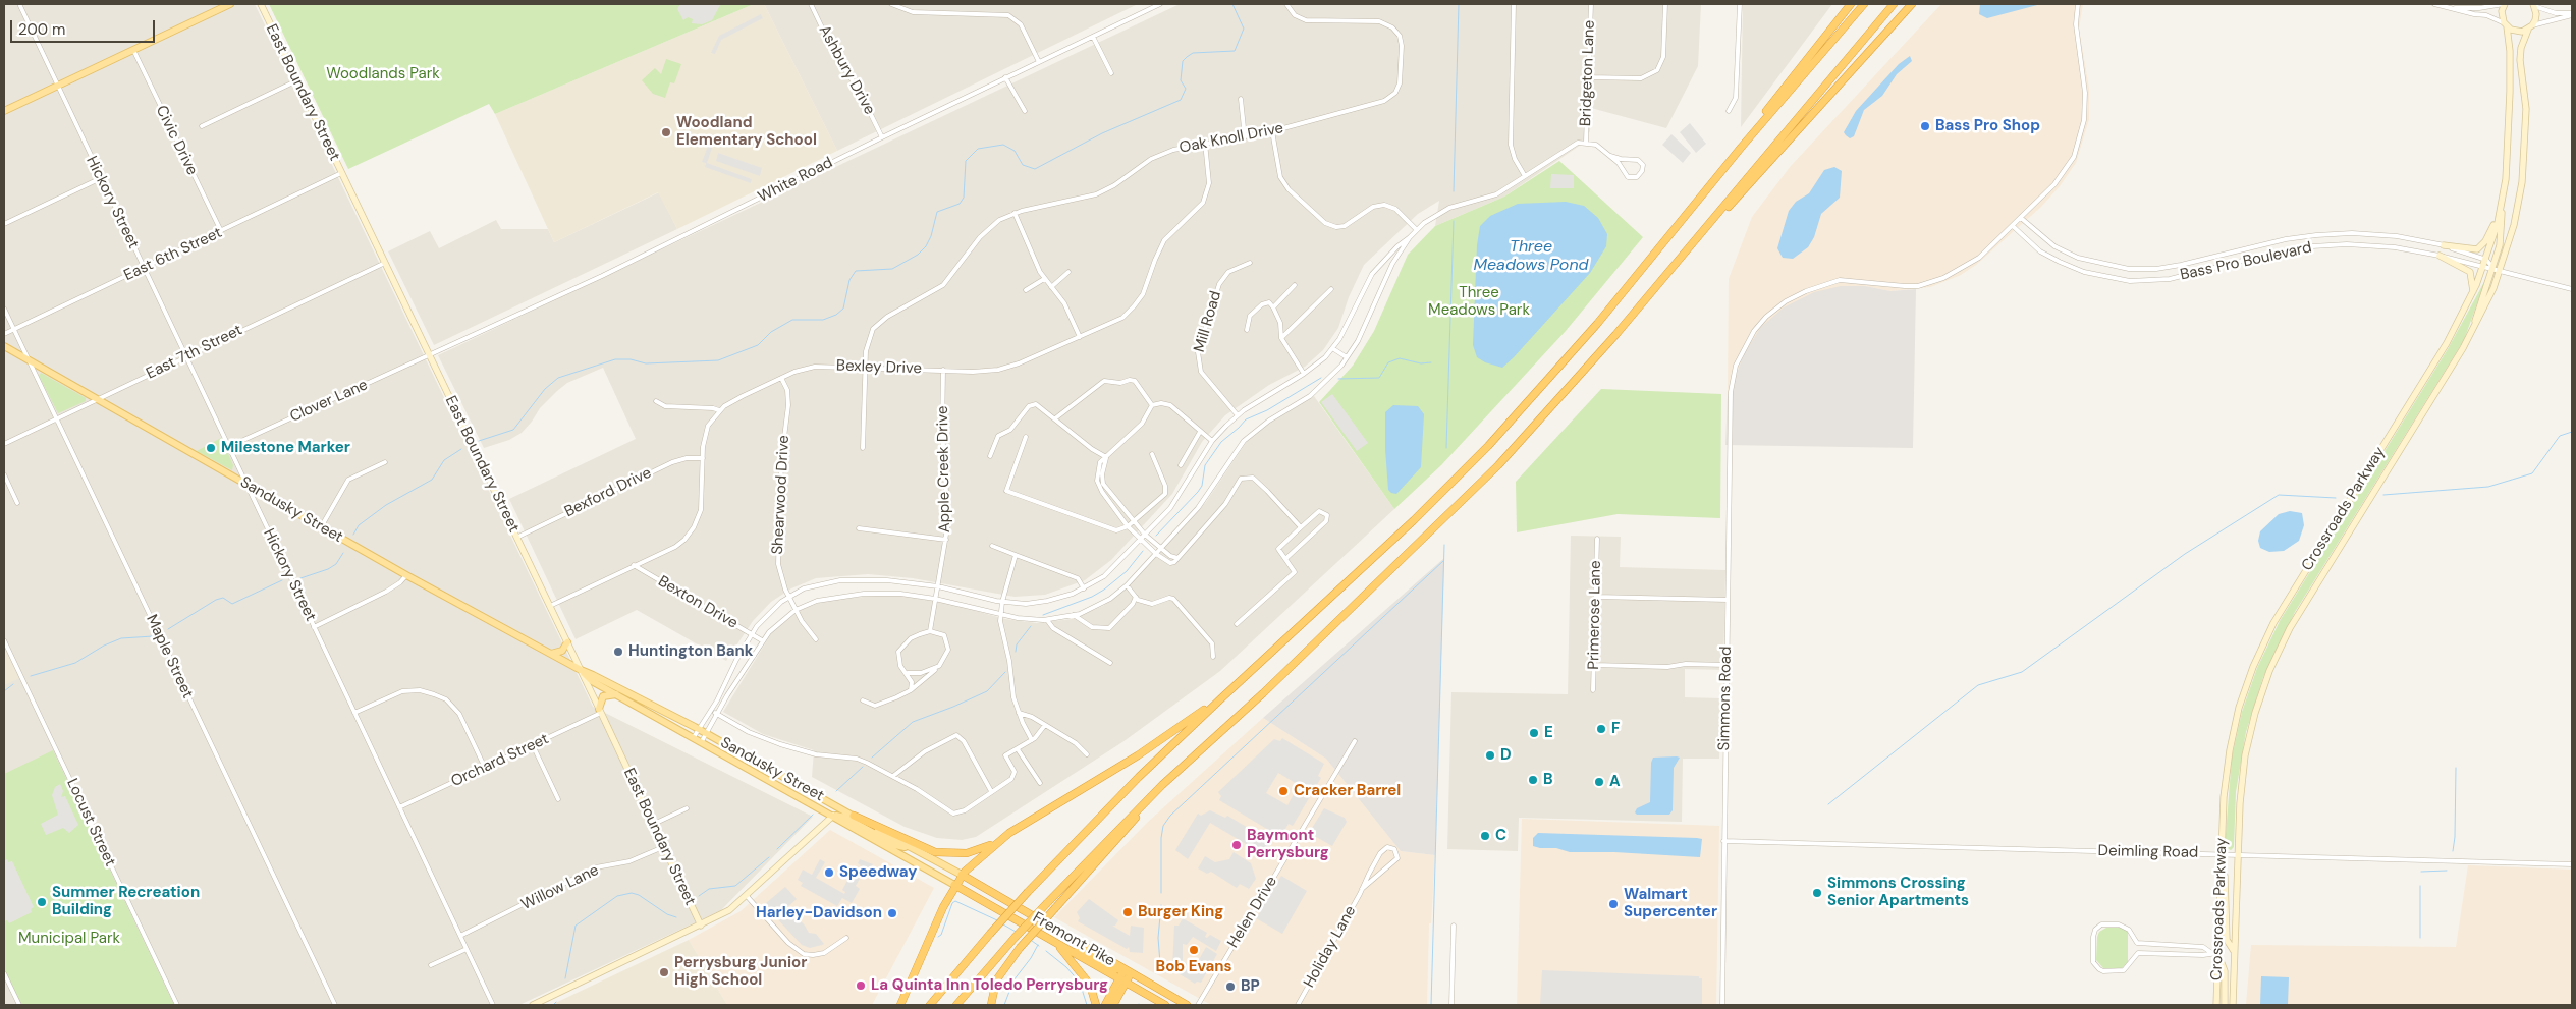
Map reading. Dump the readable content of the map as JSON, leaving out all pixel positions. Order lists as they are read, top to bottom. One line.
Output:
{"streets":{"highway":["Fremont Pike"],"main road":["Sandusky Street"],"street":["Ashbury Drive","Bridgeton Lane","East Boundary Street","Oak Knoll Drive","Civic Drive","White Road","Hickory Street","East 6th Street","Bass Pro Boulevard","Mill Road","East 7th Street","Bexley Drive","Clover Lane","Apple Creek Drive","Bexford Drive","Shearwood Drive","Crossroads Parkway","Bexton Drive","Primerose Lane","Maple Street","Simmons Road","Orchard Street","Locust Street","Deimling Road","Willow Lane","Helen Drive","Holiday Lane"]},"crossings":[["Ashbury Drive","White Road"],["East Boundary Street","White Road"],["East Boundary Street","East 6th Street"],["East Boundary Street","East 7th Street"],["East Boundary Street","Bexley Drive"],["East Boundary Street","Clover Lane"],["East Boundary Street","Bexford Drive"],["East Boundary Street","Sandusky Street"],["East Boundary Street","Orchard Street"],["East Boundary Street","Willow Lane"],["Oak Knoll Drive","Bexley Drive"],["Civic Drive","East 6th Street"],["White Road","Clover Lane"],["Hickory Street","East 6th Street"],["Hickory Street","East 7th Street"],["Hickory Street","Clover Lane"],["Hickory Street","Sandusky Street"],["Hickory Street","Orchard Street"],["Hickory Street","Willow Lane"],["East 6th Street","Maple Street"],["Bass Pro Boulevard","Crossroads Parkway"],["Bass Pro Boulevard","Simmons Road"],["East 7th Street","Sandusky Street"],["East 7th Street","Maple Street"],["Bexley Drive","Apple Creek Drive"],["Bexley Drive","Bexford Drive"],["Bexley Drive","Shearwood Drive"],["Bexley Drive","Bexton Drive"],["Crossroads Parkway","Deimling Road"],["Sandusky Street","Maple Street"],["Sandusky Street","Fremont Pike"],["Simmons Road","Deimling Road"]],"water":["Three Meadows Pond"],"parks":["Woodlands Park","Three Meadows Park","Municipal Park"],"places":["Bass Pro Shop","Woodland Elementary School","Milestone Marker","Huntington Bank","F","E","D","B","A","Cracker Barrel","C","Baymont Perrysburg","Speedway","Simmons Crossing Senior Apartments","Summer Recreation Building","Walmart Supercenter","Burger King","Harley-Davidson","Bob Evans","Perrysburg Junior High School","La Quinta Inn Toledo Perrysburg","BP"],"scale_bar":"200 m"}
